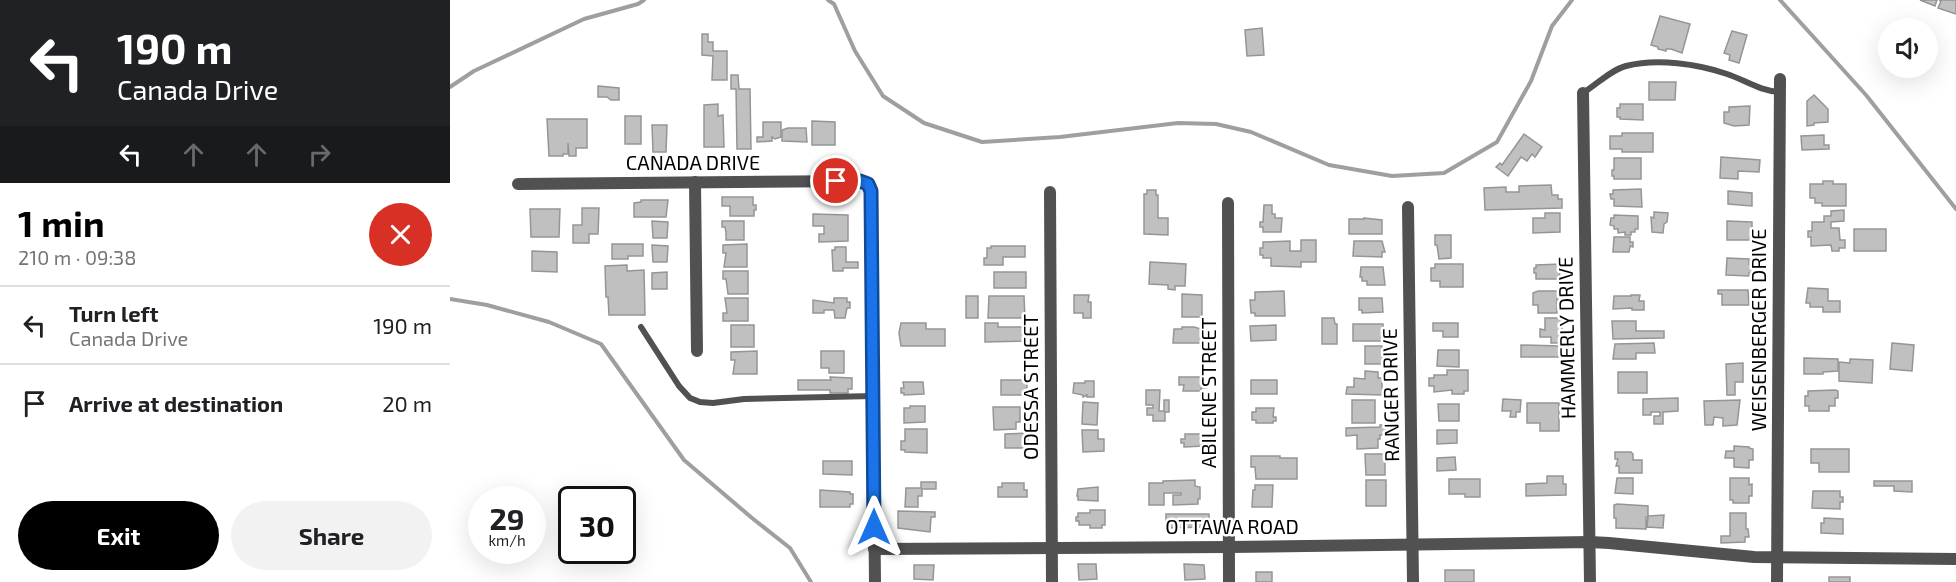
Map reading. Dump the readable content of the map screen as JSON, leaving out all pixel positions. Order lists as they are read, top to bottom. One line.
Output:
{"streets":{"street":["CANADA DRIVE","WEISENBERGER DRIVE","HAMMERLY DRIVE","ODESSA STREET","ABILENE STREET","RANGER DRIVE","OTTAWA ROAD"]},"crossings":[["WEISENBERGER DRIVE","OTTAWA ROAD"],["HAMMERLY DRIVE","OTTAWA ROAD"],["ODESSA STREET","OTTAWA ROAD"],["ABILENE STREET","OTTAWA ROAD"],["RANGER DRIVE","OTTAWA ROAD"]],"page":{"turn":["190 m","Canada Drive"],"heading":["1 min","210 m · 09:38"],"list":[{"name":"Turn left","note":"Canada Drive","value":"190 m"},{"name":"Arrive at destination","value":"20 m"}],"speed":"29 km/h","limit":"30","buttons":["Exit","Share"]}}
